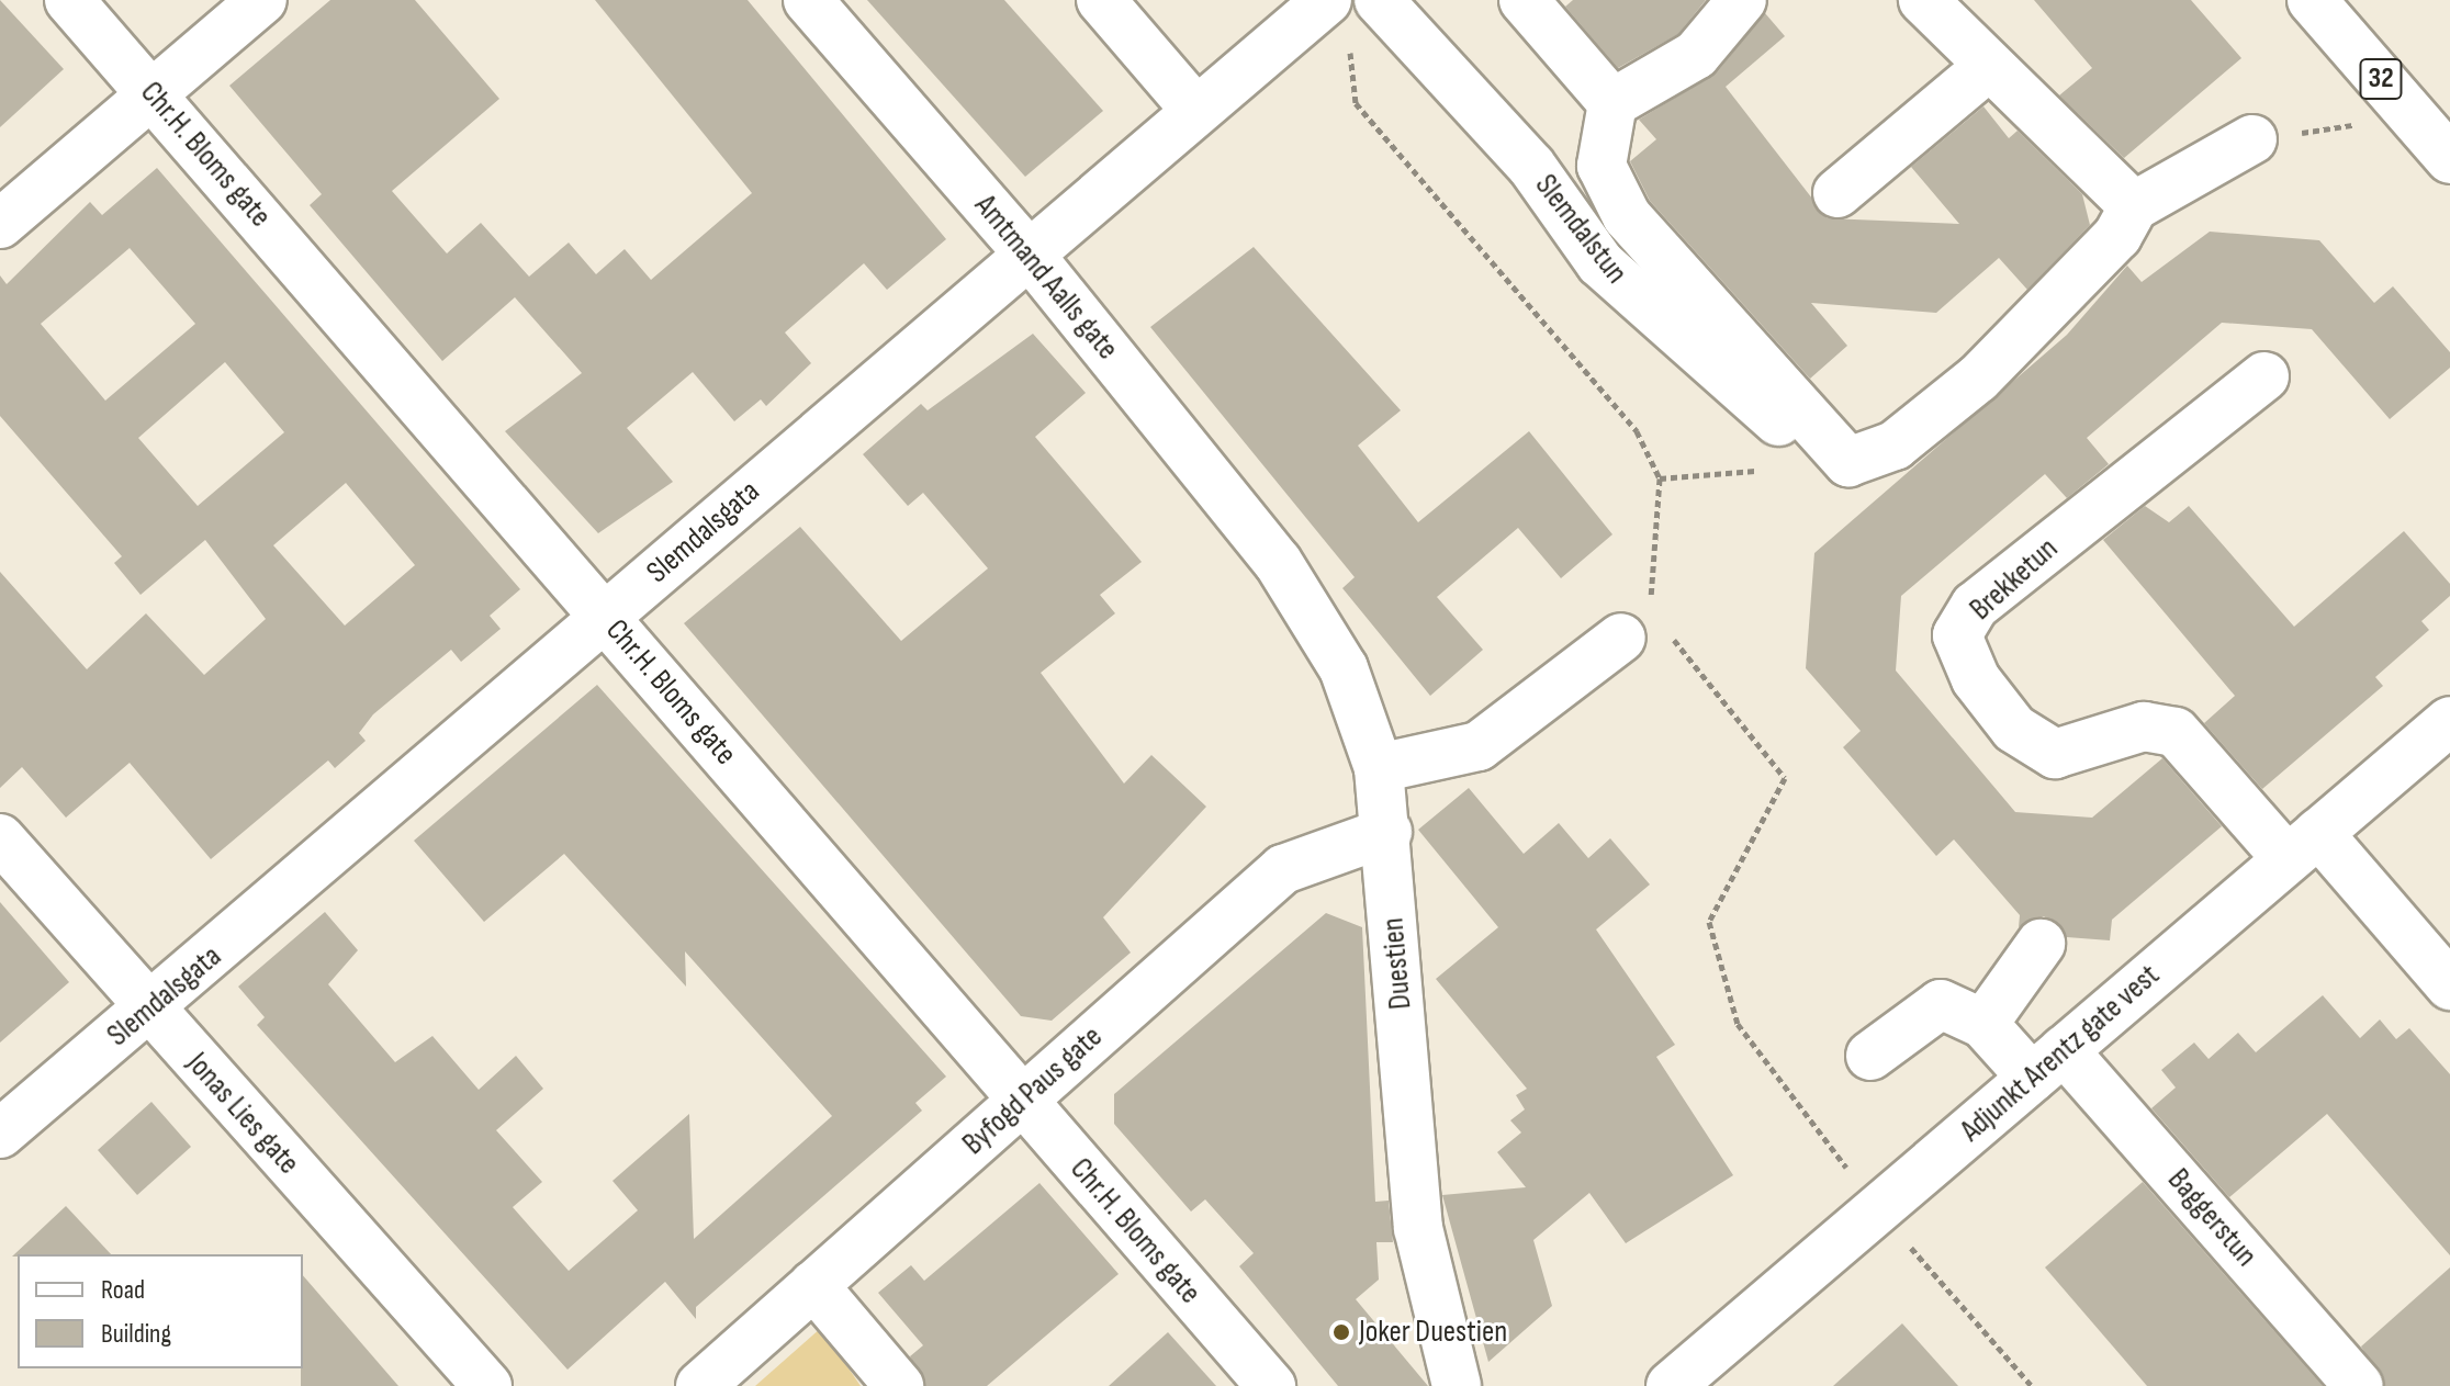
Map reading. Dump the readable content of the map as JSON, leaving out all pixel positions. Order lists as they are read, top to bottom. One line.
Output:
{"streets":{"street":["32","Chr.H. Bloms gate","Slemdalstun","Amtmand Aalls gate","Slemdalsgata","Brekketun","Duestien","Adjunkt Arentz gate vest","Byfogd Paus gate","Jonas Lies gate","Baggerstun"]},"crossings":[["Chr.H. Bloms gate","Slemdalsgata"],["Chr.H. Bloms gate","Byfogd Paus gate"],["Amtmand Aalls gate","Slemdalsgata"],["Amtmand Aalls gate","Duestien"],["Slemdalsgata","Jonas Lies gate"],["Brekketun","Adjunkt Arentz gate vest"],["Duestien","Byfogd Paus gate"],["Adjunkt Arentz gate vest","Baggerstun"]],"places":["Joker Duestien"],"legend":["Road","Building"]}
